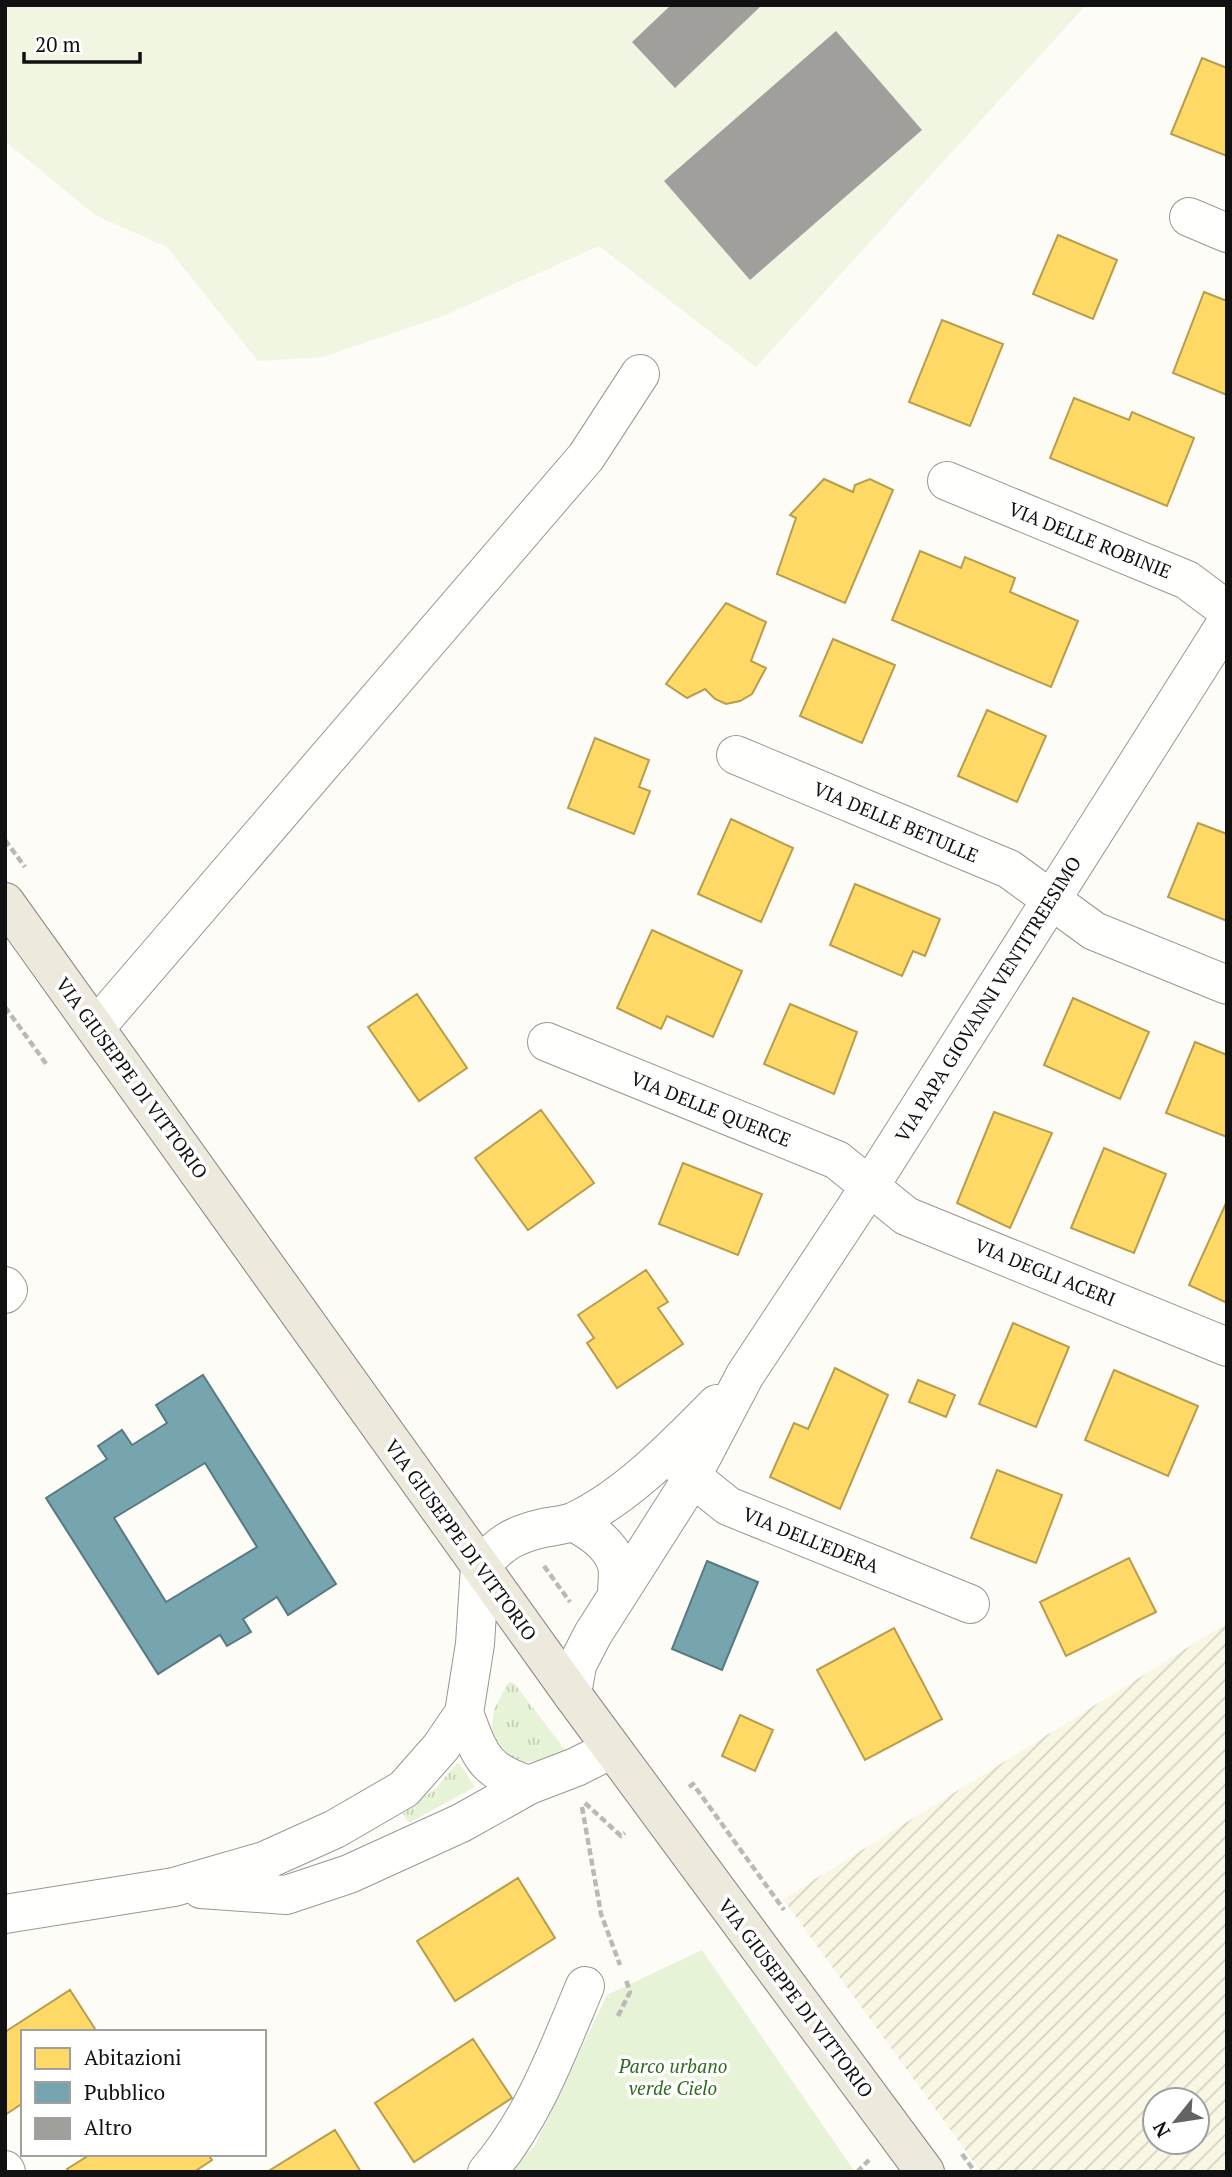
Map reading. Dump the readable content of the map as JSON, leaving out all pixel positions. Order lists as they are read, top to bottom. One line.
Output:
{"streets":{"main road":["VIA GIUSEPPE DI VITTORIO"],"street":["VIA DELLE ROBINIE","VIA DELLE BETULLE","VIA PAPA GIOVANNI VENTITREESIMO","VIA DELLE QUERCE","VIA DEGLI ACERI","VIA DELL'EDERA"]},"crossings":[["VIA DELLE BETULLE","VIA PAPA GIOVANNI VENTITREESIMO"],["VIA PAPA GIOVANNI VENTITREESIMO","VIA GIUSEPPE DI VITTORIO"],["VIA PAPA GIOVANNI VENTITREESIMO","VIA DELLE QUERCE"],["VIA PAPA GIOVANNI VENTITREESIMO","VIA DEGLI ACERI"],["VIA PAPA GIOVANNI VENTITREESIMO","VIA DELL'EDERA"],["VIA DELLE QUERCE","VIA DEGLI ACERI"]],"parks":["Parco urbano verde Cielo"],"legend":["Abitazioni","Pubblico","Altro"],"scale_bar":"20 m","north":"bottom left"}
